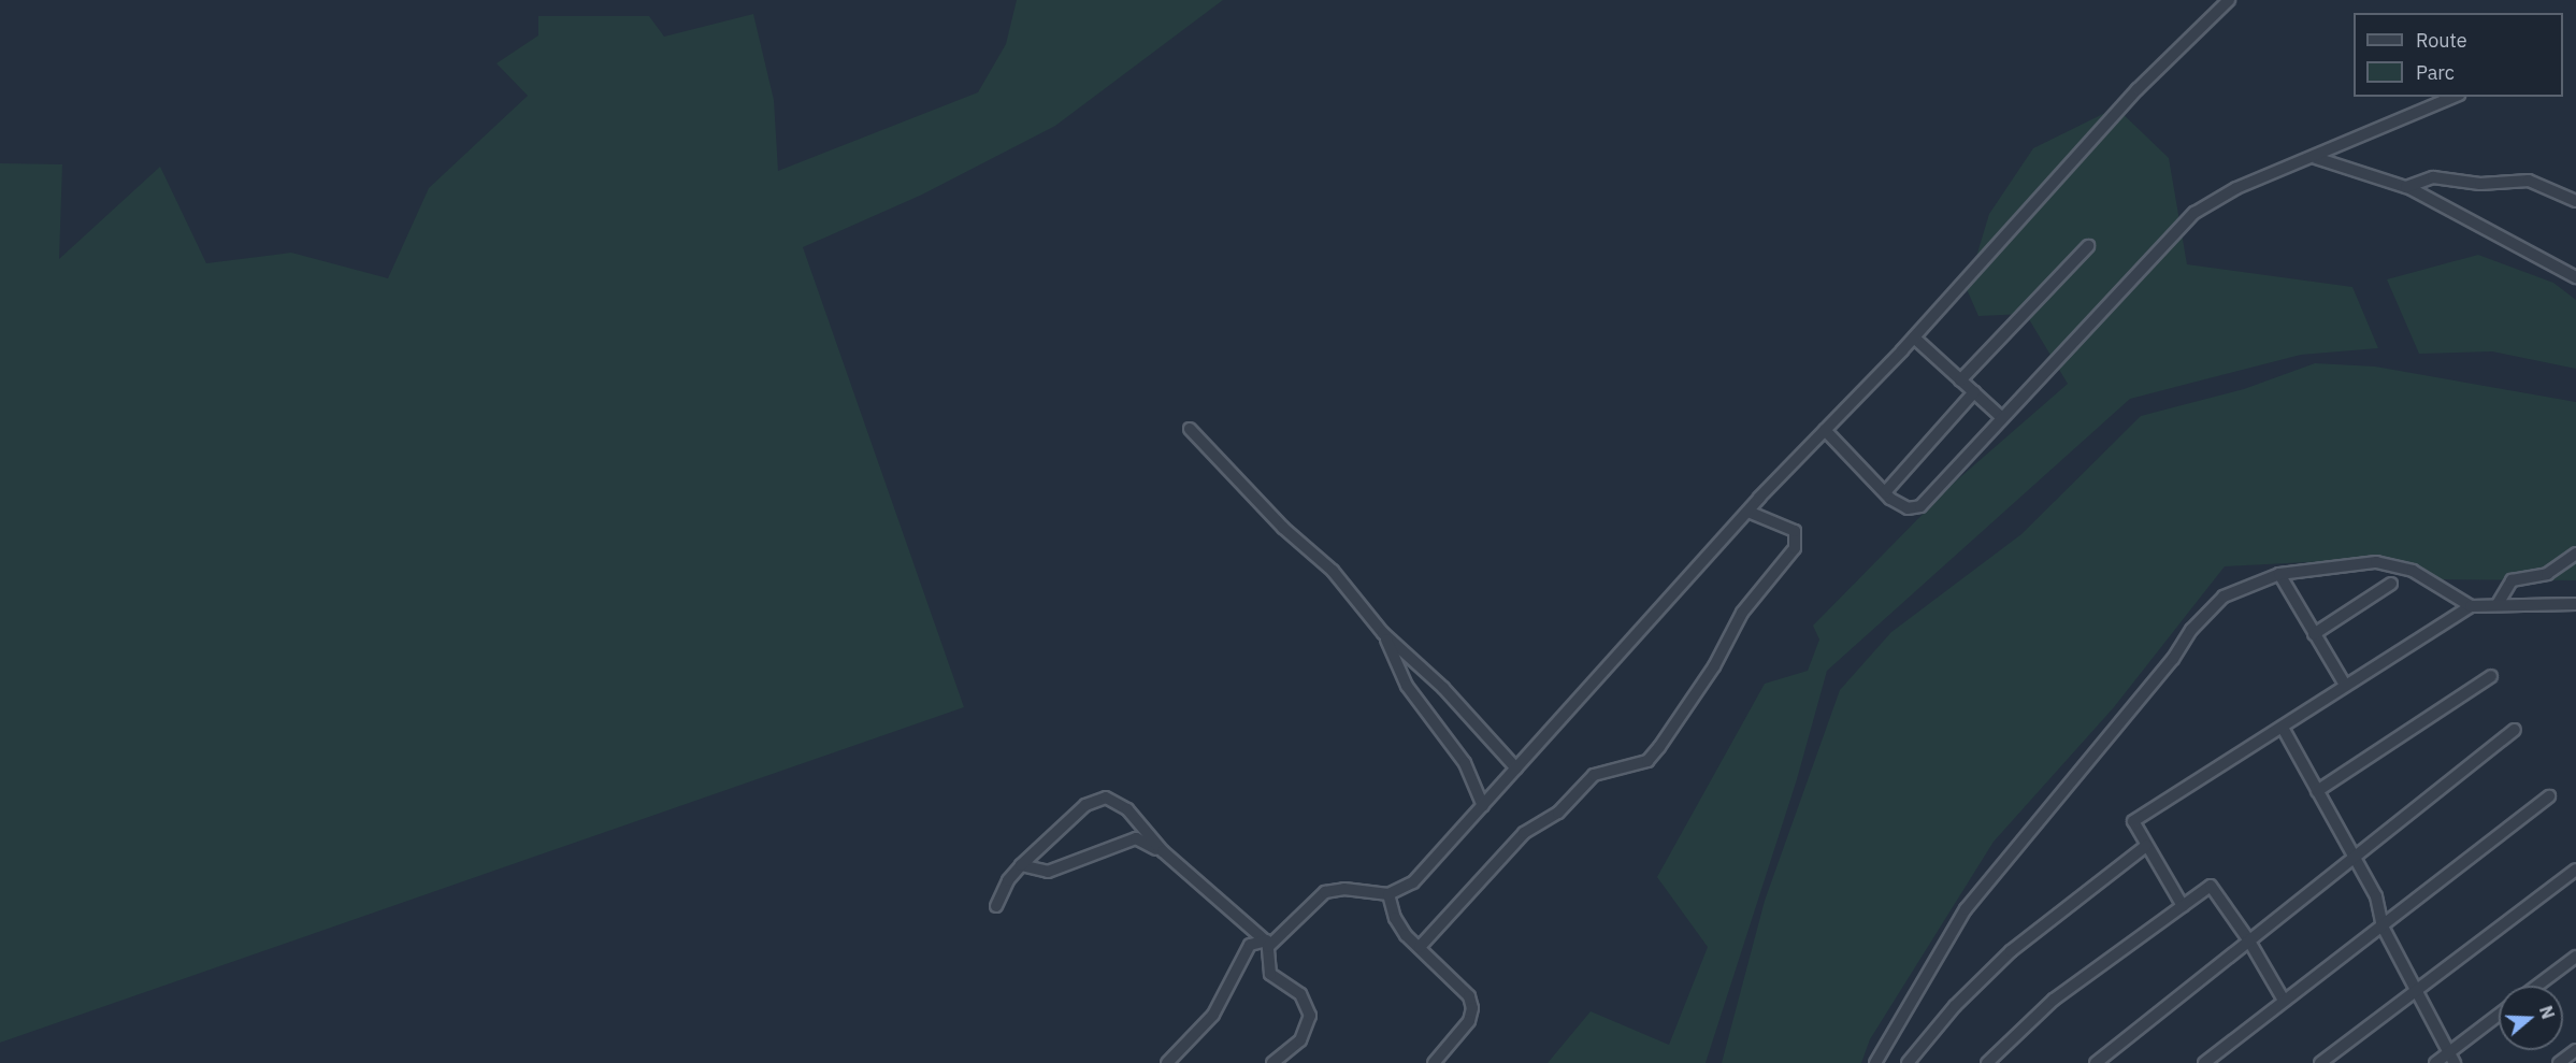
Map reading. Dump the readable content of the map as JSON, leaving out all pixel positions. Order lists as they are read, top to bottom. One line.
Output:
{"legend":["Route","Parc"],"north":"right"}
